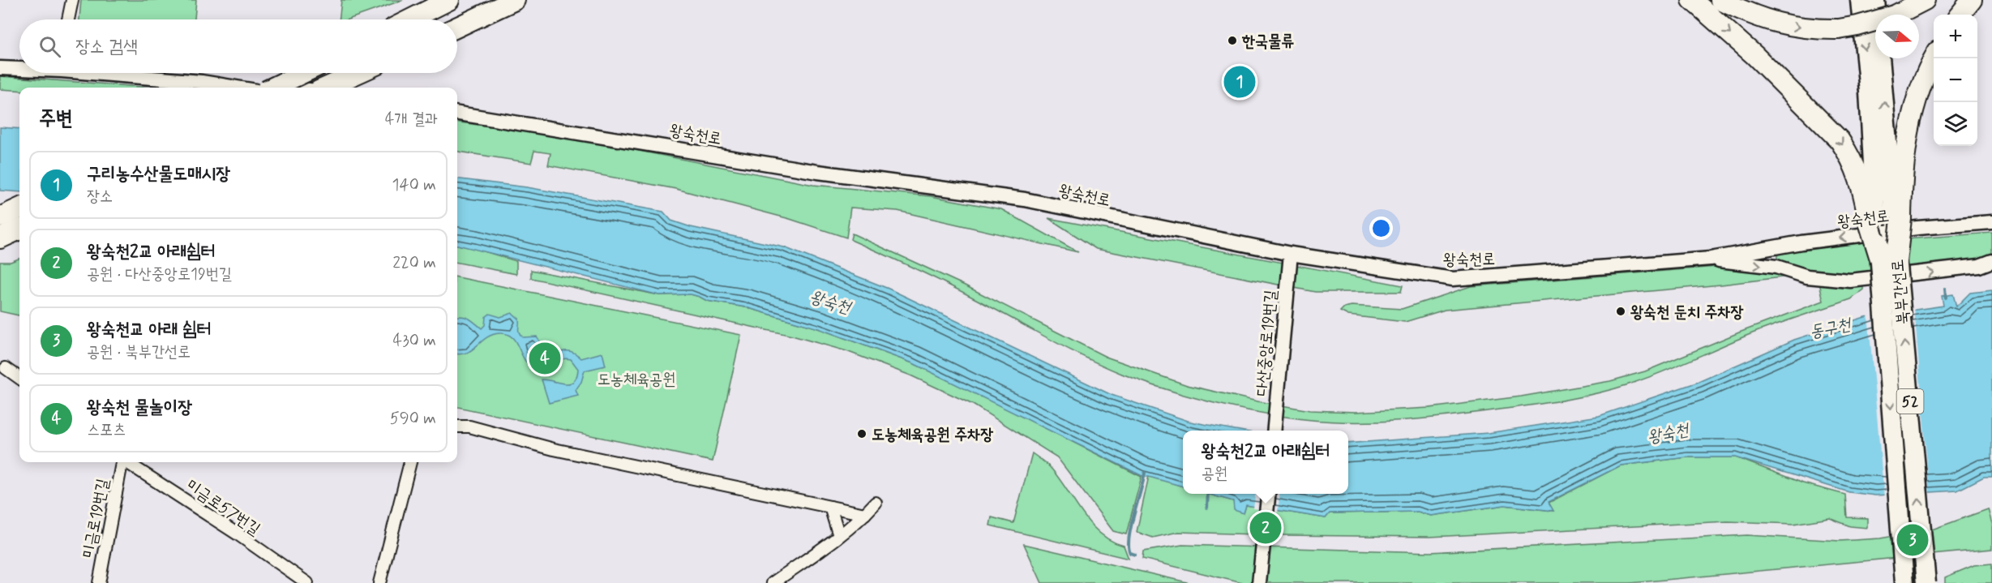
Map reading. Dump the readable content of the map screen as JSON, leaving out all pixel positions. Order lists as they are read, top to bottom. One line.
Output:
{"streets":{"highway":["북부간선로","52"],"street":["왕숙천로","다산중앙로19번길","미금로57번길","미금로19번길"]},"crossings":[["왕숙천로","다산중앙로19번길"]],"water":["왕숙천","동구천"],"parks":["도농체육공원"],"places":["한국물류","왕숙천 둔치 주차장","도농체육공원 주차장"],"north":"right","page":{"map_buttons":["+","−"],"search":"장소 검색","pins":["1","4","2","3"],"heading":["주변","4개 결과"],"list":[{"mark":"1","name":"구리농수산물도매시장","note":"장소","value":"140 m"},{"mark":"2","name":"왕숙천2교 아래쉼터","note":"공원 · 다산중앙로19번길","value":"220 m"},{"mark":"3","name":"왕숙천교 아래 쉼터","note":"공원 · 북부간선로","value":"430 m"},{"mark":"4","name":"왕숙천 물놀이장","note":"스포츠","value":"590 m"}],"popup":["왕숙천2교 아래쉼터","공원"]}}
